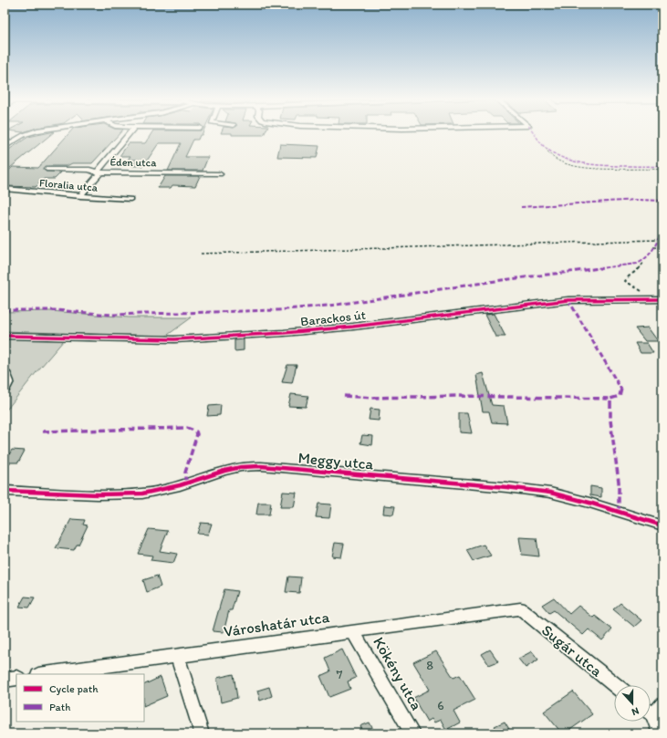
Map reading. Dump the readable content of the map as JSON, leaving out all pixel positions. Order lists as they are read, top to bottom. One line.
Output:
{"streets":{"street":["Éden utca","Floralia utca","Barackos út","Meggy utca","Városhatár utca","Sugár utca","Kökény utca"]},"crossings":[["Városhatár utca","Sugár utca"],["Városhatár utca","Kökény utca"]],"house_numbers":["8","7","6"],"legend":["Cycle path","Path"],"north":"bottom"}
